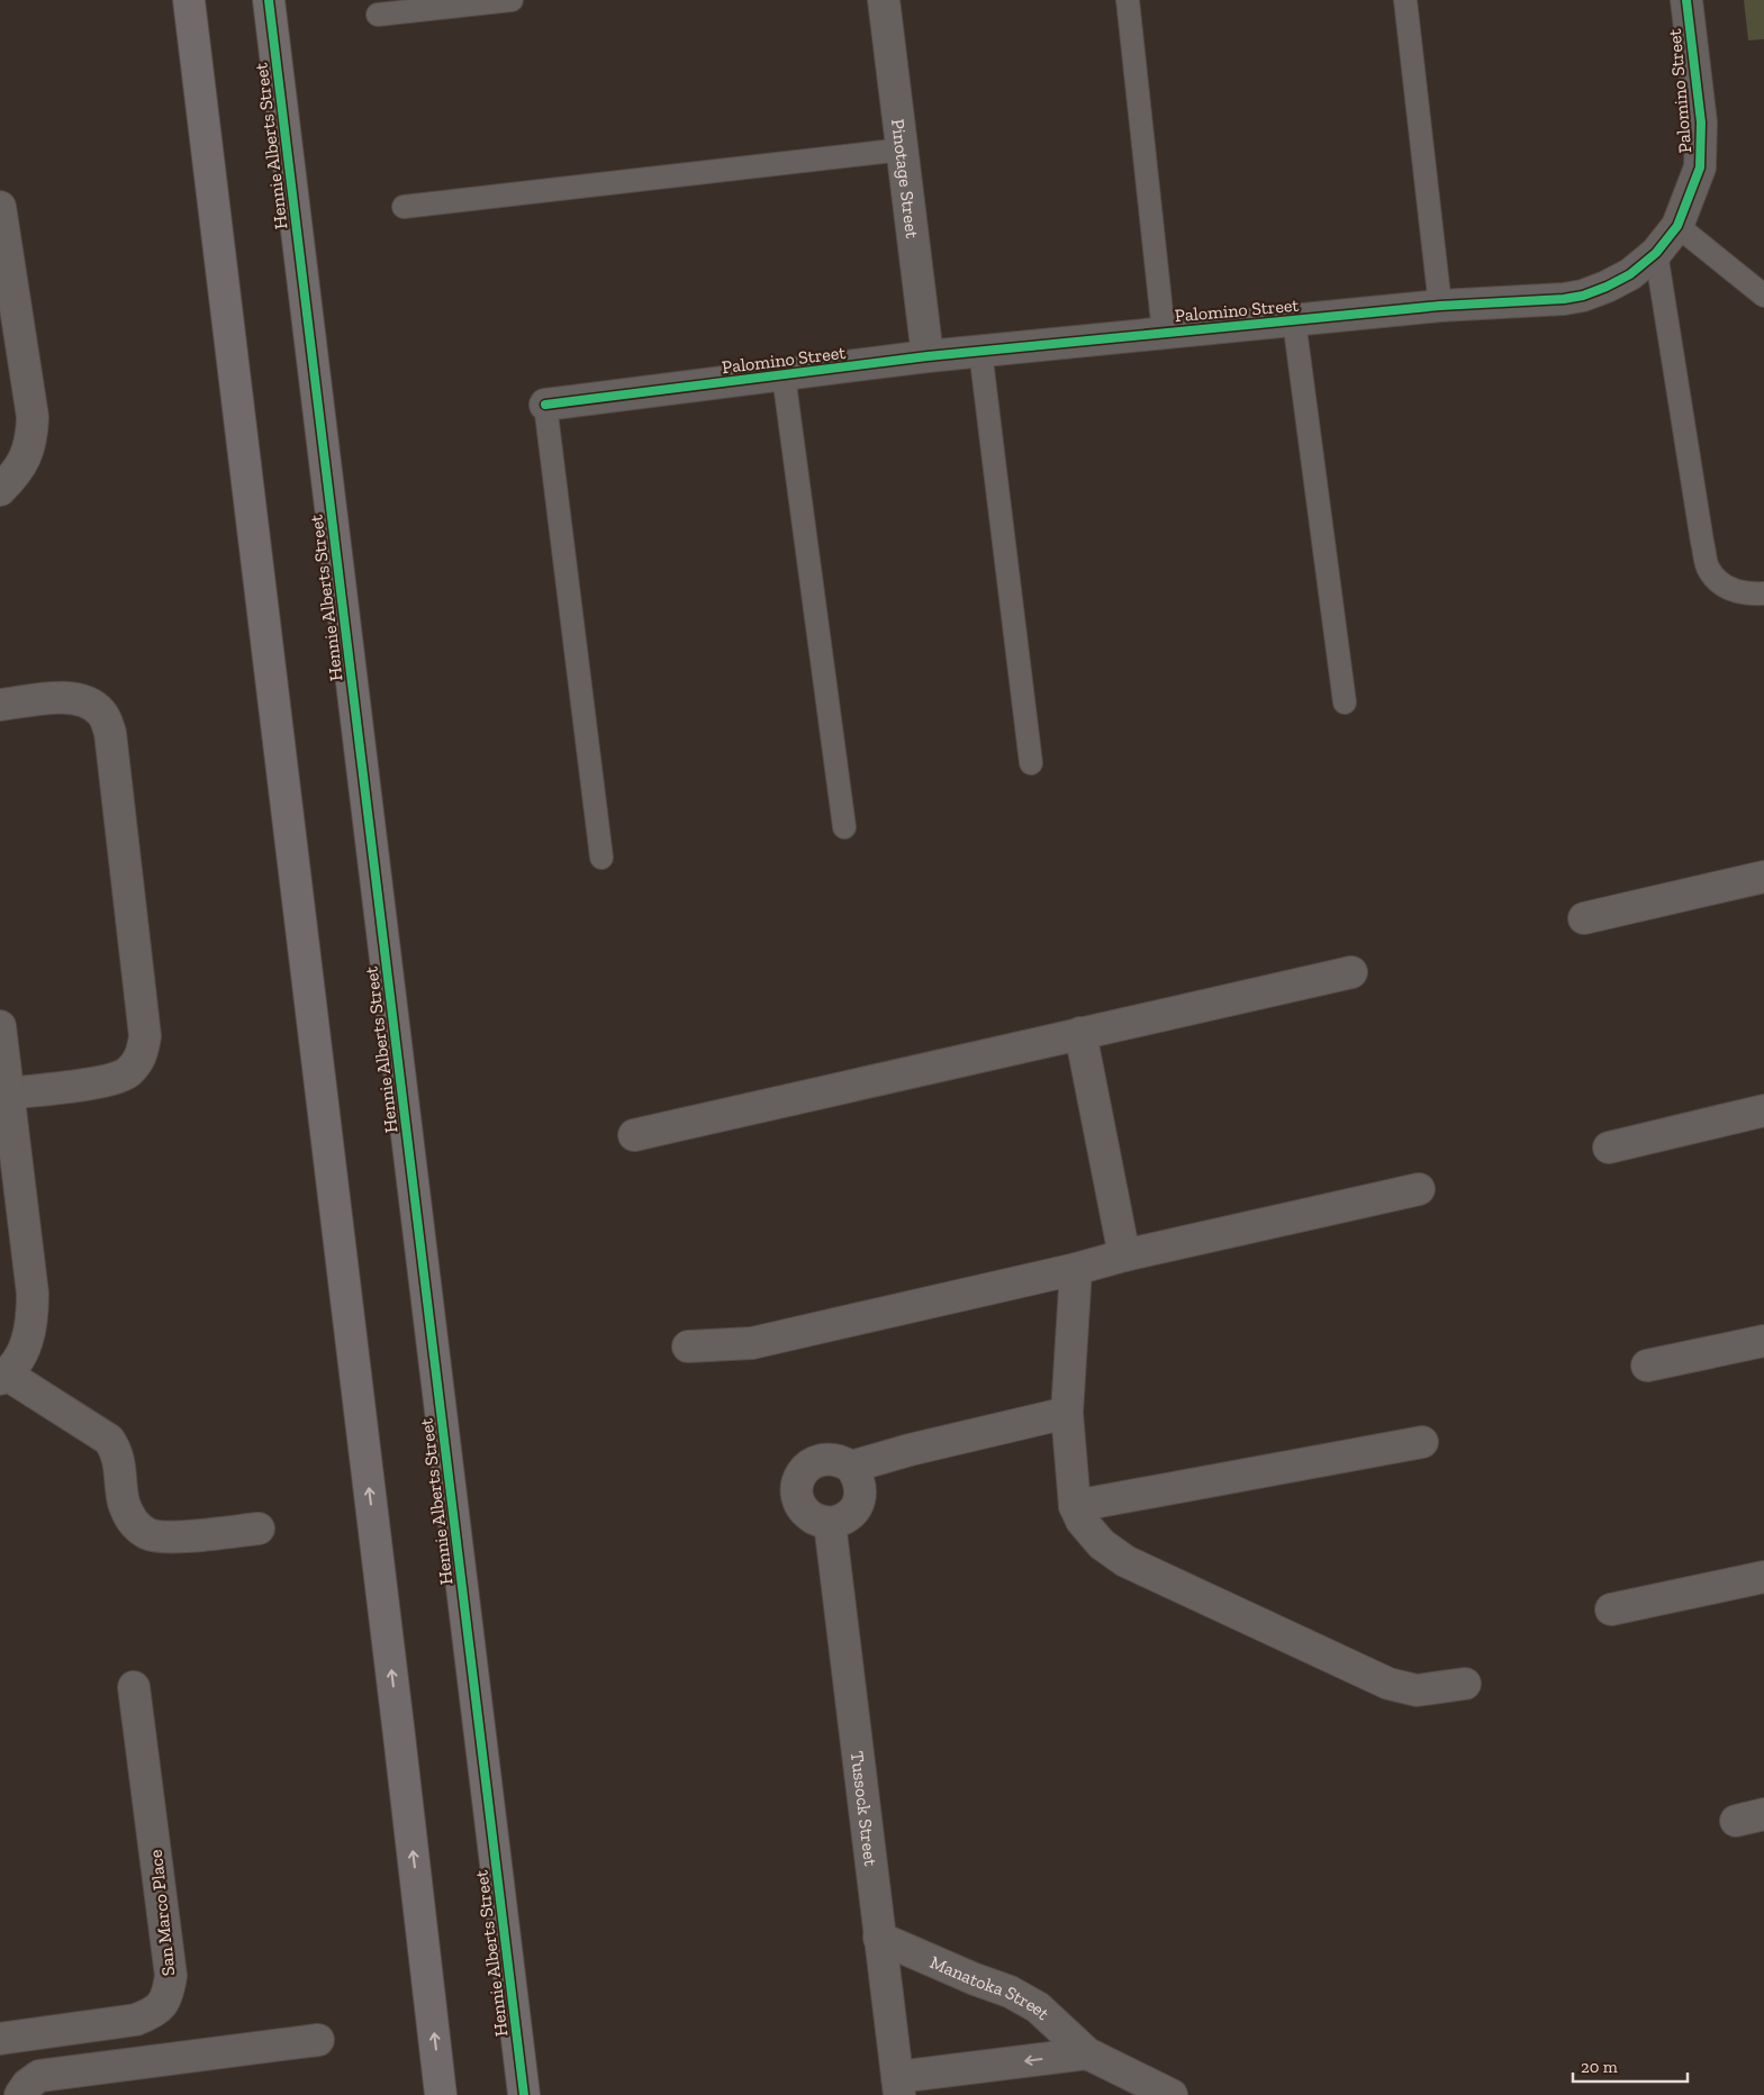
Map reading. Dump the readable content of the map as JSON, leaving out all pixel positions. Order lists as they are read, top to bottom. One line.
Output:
{"streets":{"street":["Palomino Street","Hennie Alberts Street","Pinotage Street","Tussock Street","San Marco Place","Manatoka Street"]},"crossings":[["Palomino Street","Pinotage Street"],["Tussock Street","Manatoka Street"]],"scale_bar":"20 m"}
